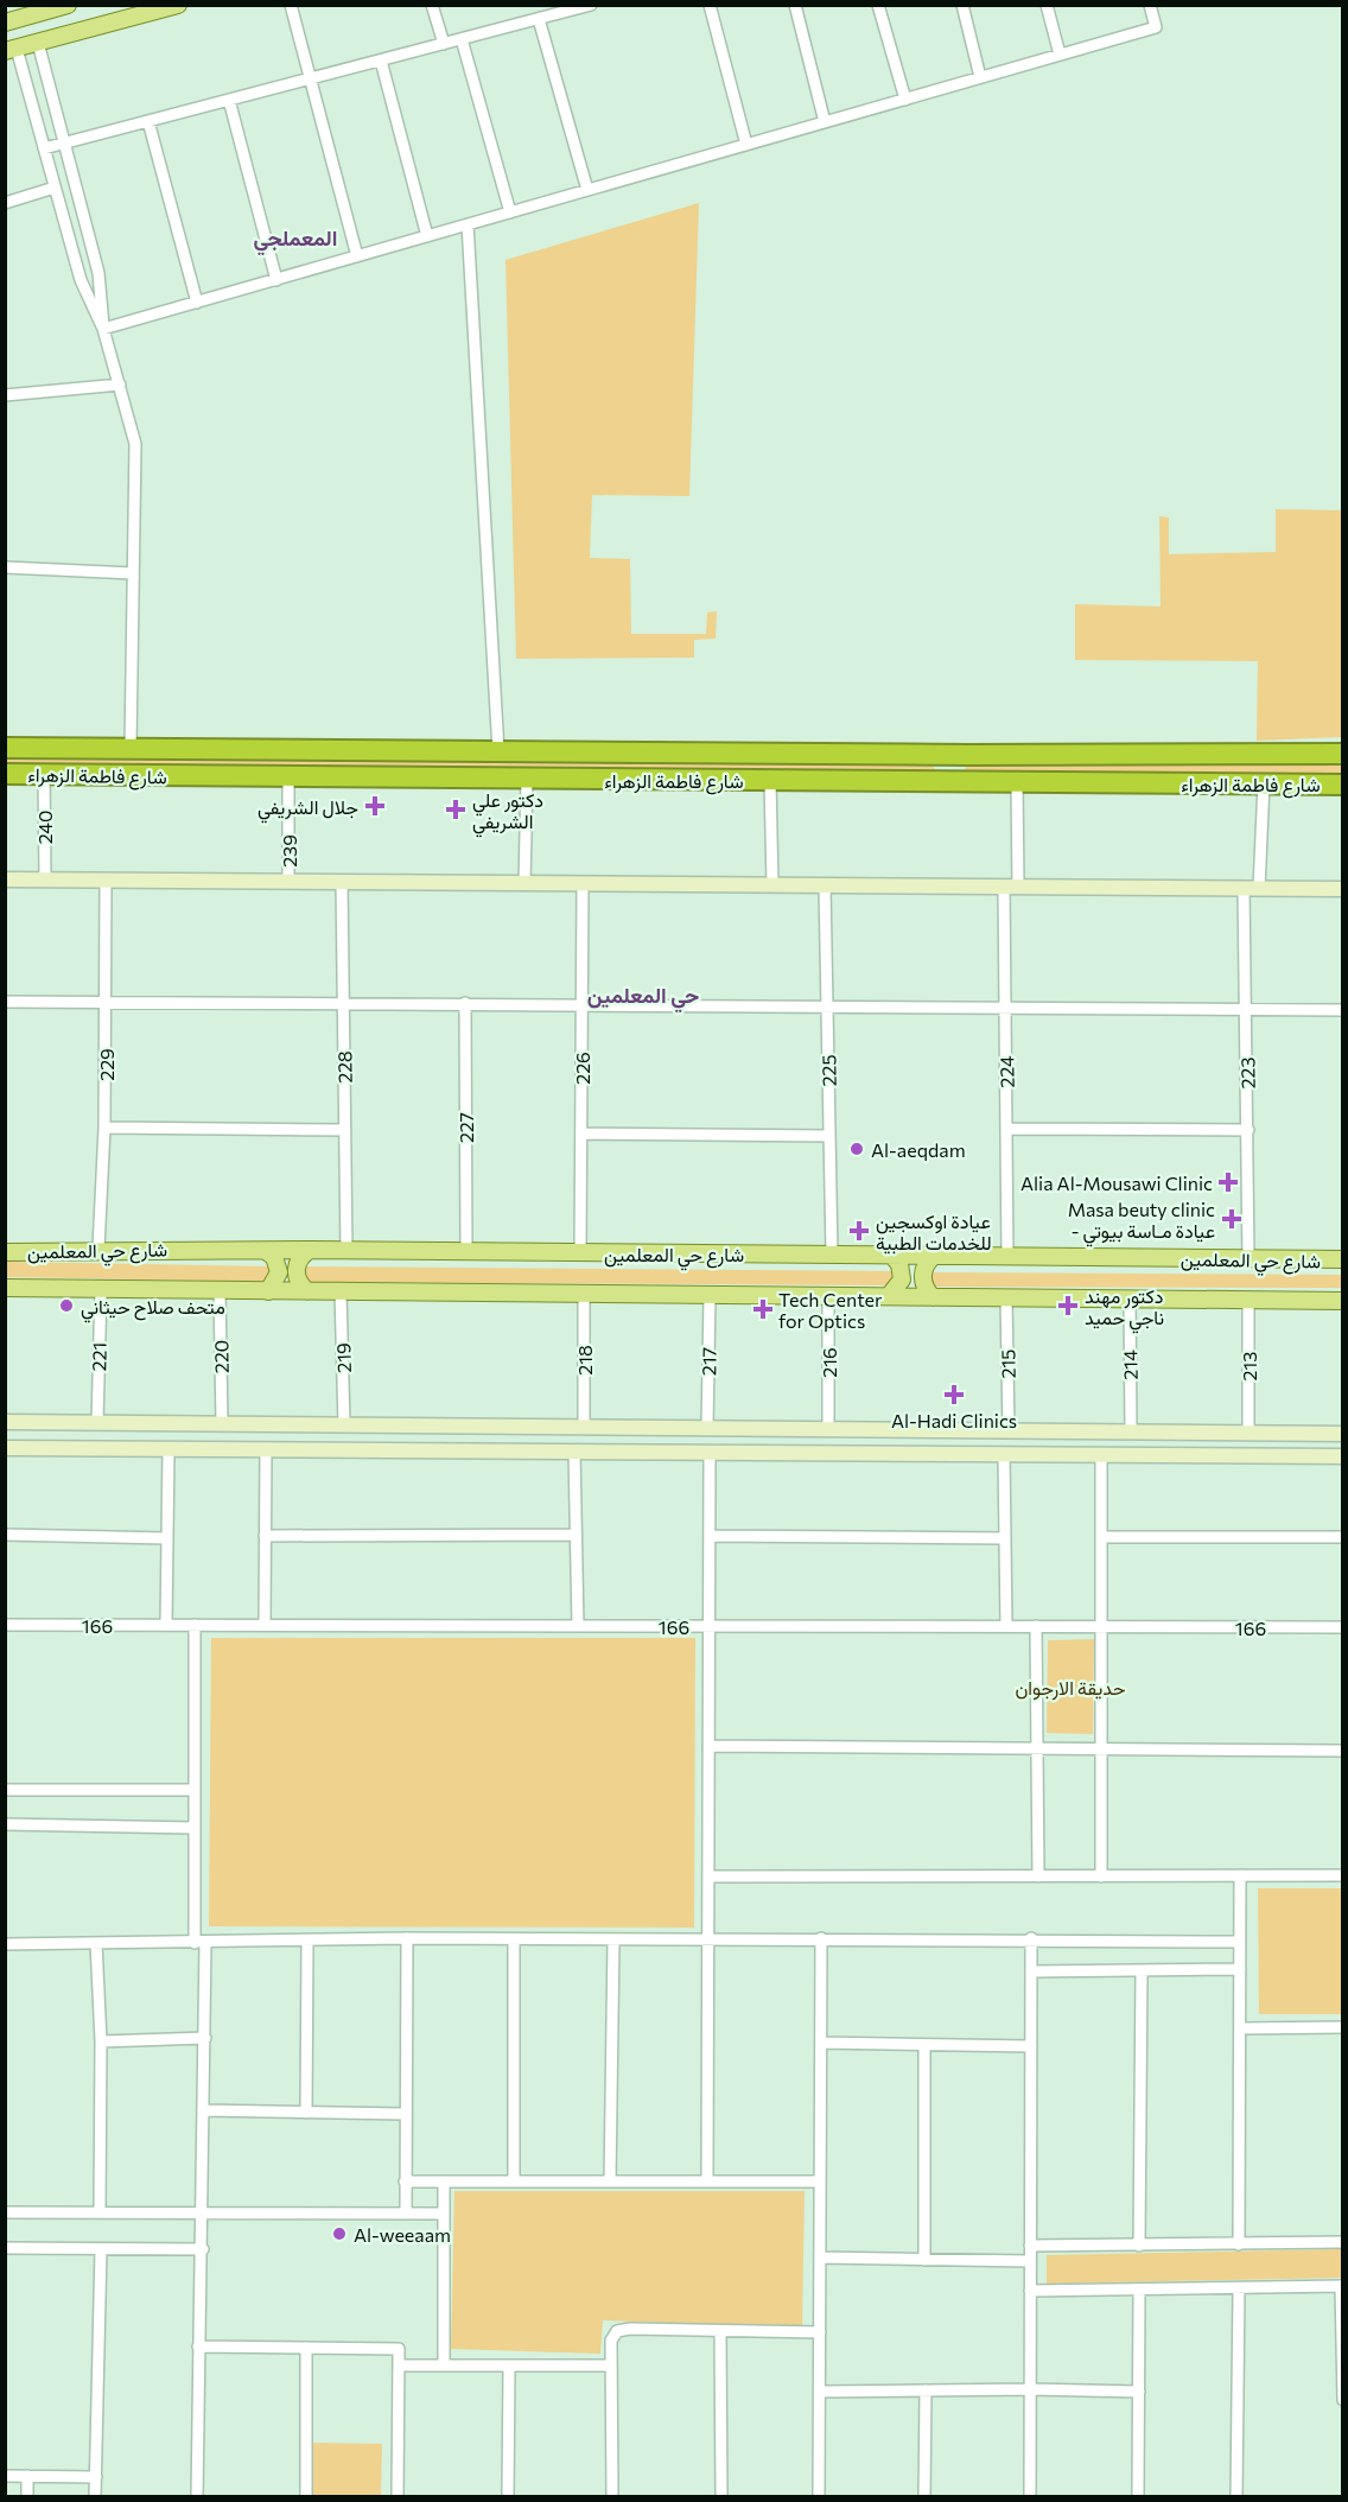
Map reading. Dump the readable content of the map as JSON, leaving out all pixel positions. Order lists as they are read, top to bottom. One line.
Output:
{"streets":{"highway":["شارع فاطمة الزهراء"],"main road":["شارع حي المعلمين"],"street":["240","239","229","228","226","225","224","223","227","221","220","219","218","217","216","215","214","213","166"]},"crossings":[["شارع فاطمة الزهراء","240"],["شارع فاطمة الزهراء","239"],["شارع فاطمة الزهراء","224"],["229","شارع حي المعلمين"],["228","شارع حي المعلمين"],["226","شارع حي المعلمين"],["225","شارع حي المعلمين"],["224","شارع حي المعلمين"],["223","شارع حي المعلمين"],["227","شارع حي المعلمين"],["شارع حي المعلمين","221"],["شارع حي المعلمين","220"],["شارع حي المعلمين","219"],["شارع حي المعلمين","218"],["شارع حي المعلمين","217"],["شارع حي المعلمين","216"],["شارع حي المعلمين","215"],["شارع حي المعلمين","214"],["شارع حي المعلمين","213"]],"districts":["المعملجي","حي المعلمين"],"parks":["حديقة الارجوان"],"places":{"health":["جلال الشريفي","دكتور علي الشريفي","Alia Al-Mousawi Clinic","Masa beuty clinic - عيادة مـاسة بيوتي","عيادة اوكسجين للخدمات الطبية","دكتور مهند ناجي حميد","Tech Center for Optics","Al-Hadi Clinics"],"other":["Al-aeqdam","متحف صلاح حيثاني","Al-weeaam"]}}
